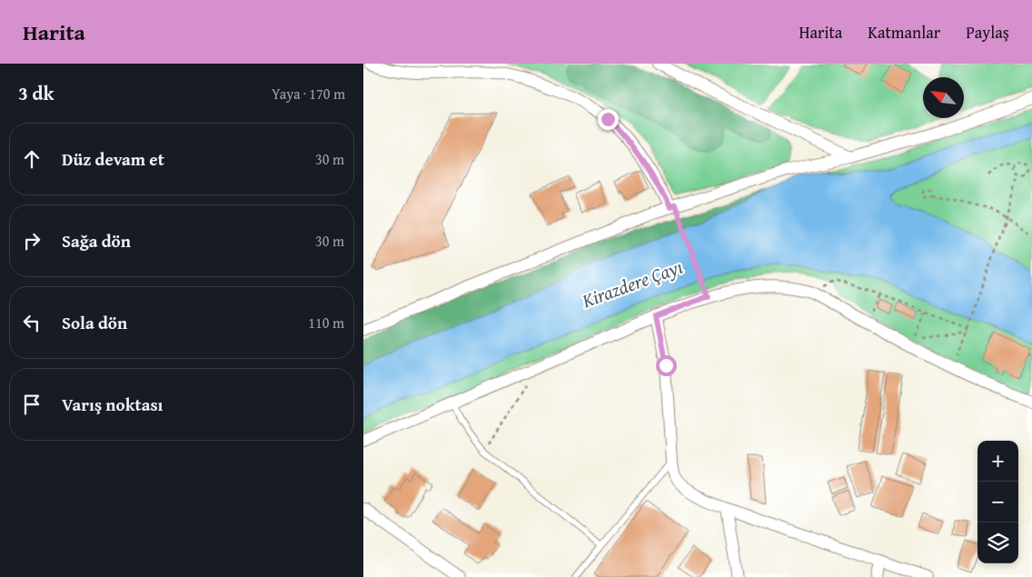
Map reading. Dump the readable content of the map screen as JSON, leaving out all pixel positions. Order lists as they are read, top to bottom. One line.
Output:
{"water":["Kirazdere Çayı"],"north":"top left","page":{"header":"Harita","nav":["Harita","Katmanlar","Paylaş"],"heading":["3 dk","Yaya · 170 m"],"list":[["Düz devam et","30 m"],["Sağa dön","30 m"],["Sola dön","110 m"],"Varış noktası"],"map_buttons":["+","−"]}}
